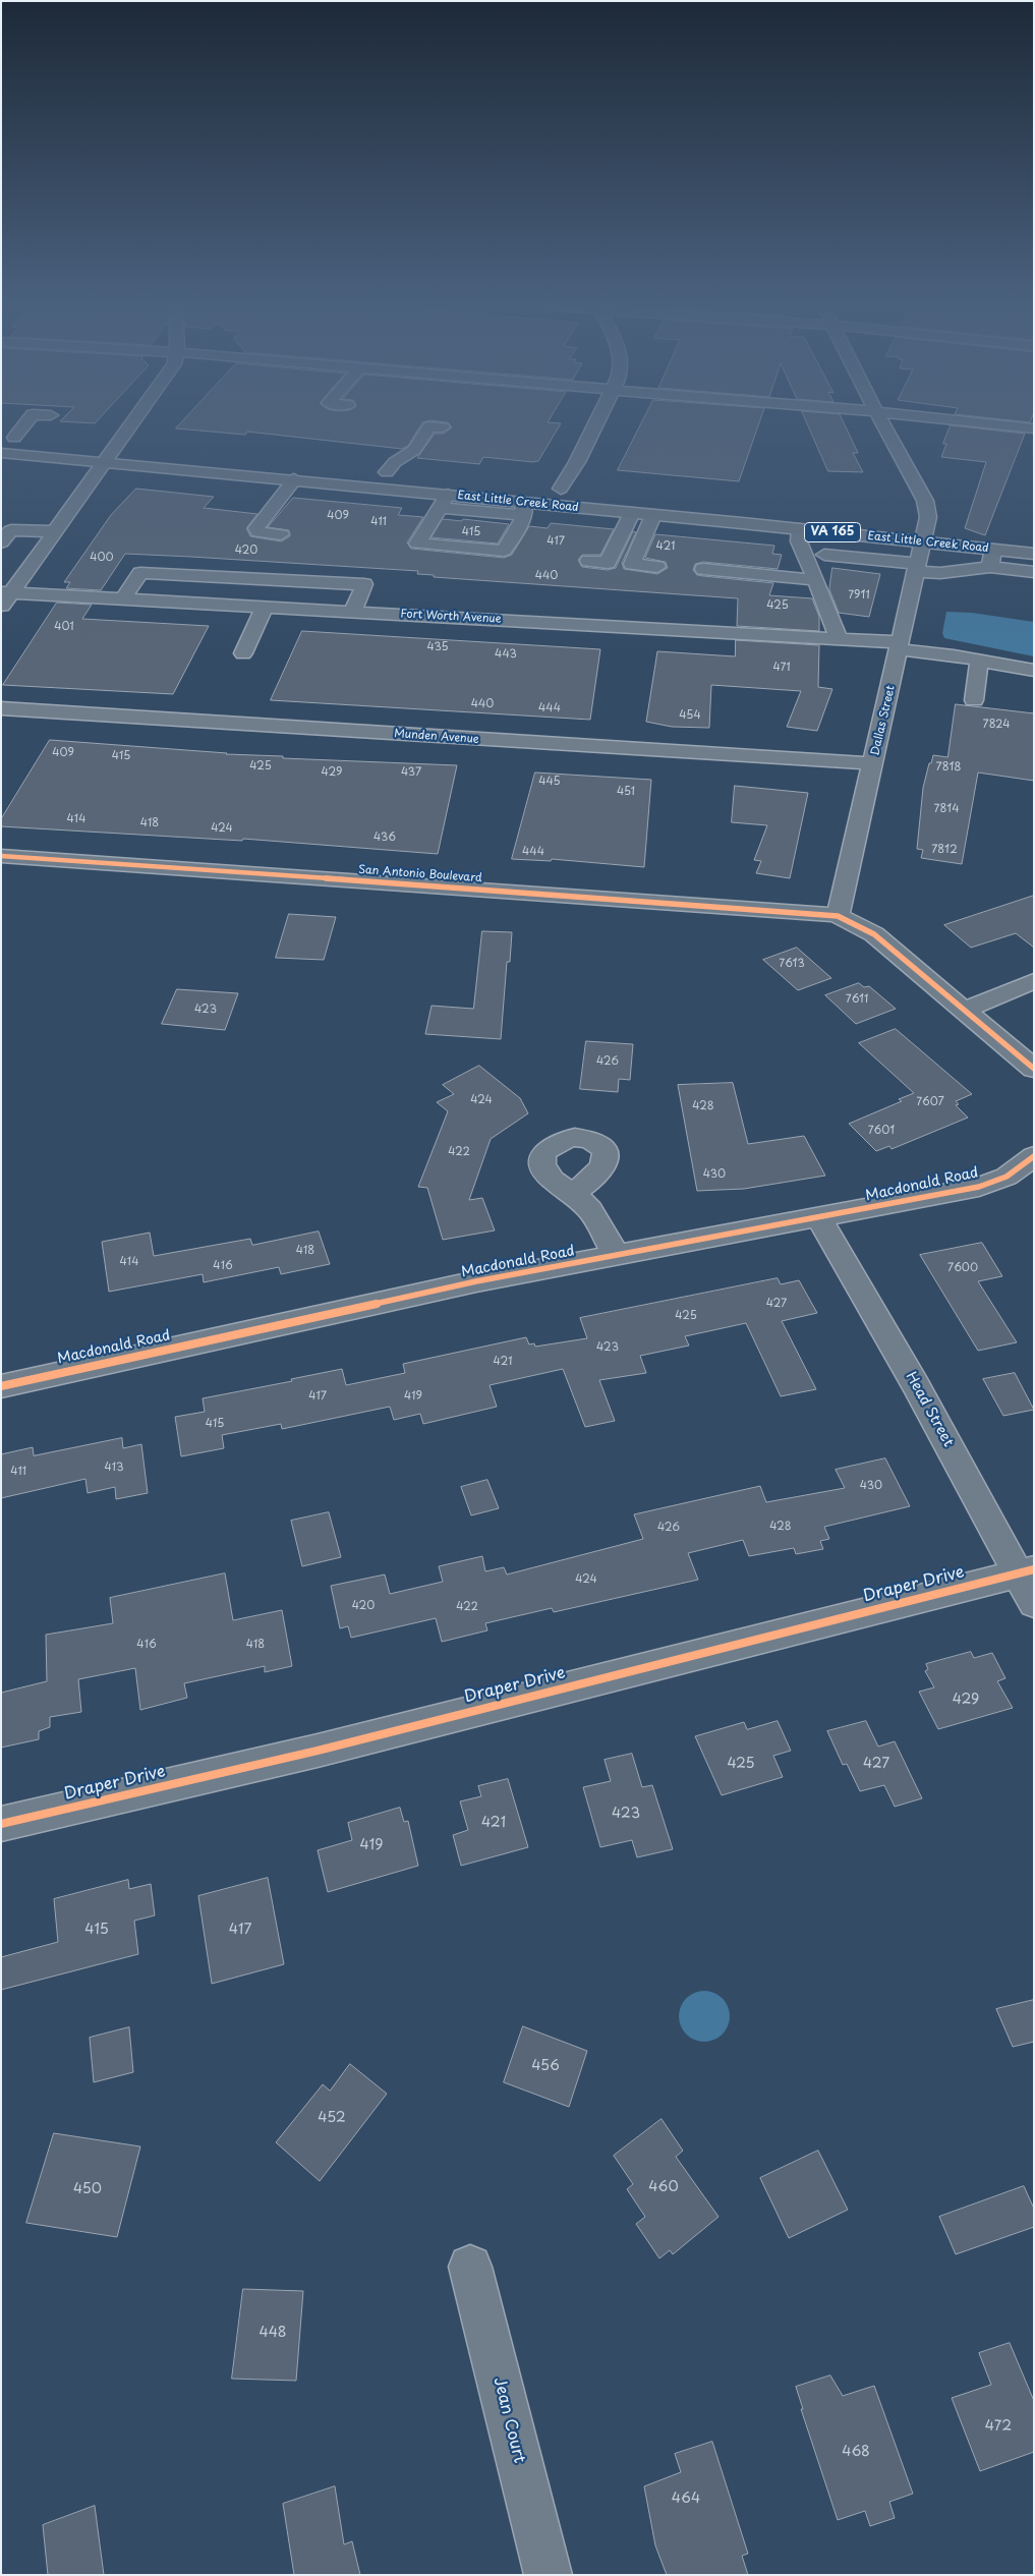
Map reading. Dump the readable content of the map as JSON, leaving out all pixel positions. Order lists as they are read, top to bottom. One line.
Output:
{"streets":{"main road":["East Little Creek Road","VA 165"],"street":["Fort Worth Avenue","Dallas Street","Munden Avenue","San Antonio Boulevard","Macdonald Road","Head Street","Draper Drive","Jean Court"]},"crossings":[["East Little Creek Road","Dallas Street"],["Fort Worth Avenue","Dallas Street"],["Dallas Street","Munden Avenue"],["Dallas Street","San Antonio Boulevard"],["Macdonald Road","Head Street"],["Head Street","Draper Drive"]],"house_numbers":["409","411","415","417","421","420","400","440","7911","425","401","435","443","471","440","444","454","7824","409","415","425","7818","429","437","445","451","7814","414","418","424","436","7812","444","7613","7611","423","426","424","7607","428","7601","422","430","418","414","416","7600","427","425","423","421","417","419","415","413","411","430","428","426","424","420","422","416","418","429","425","427","423","421","419","415","417","456","452","460","450","448","472","468","464"]}
